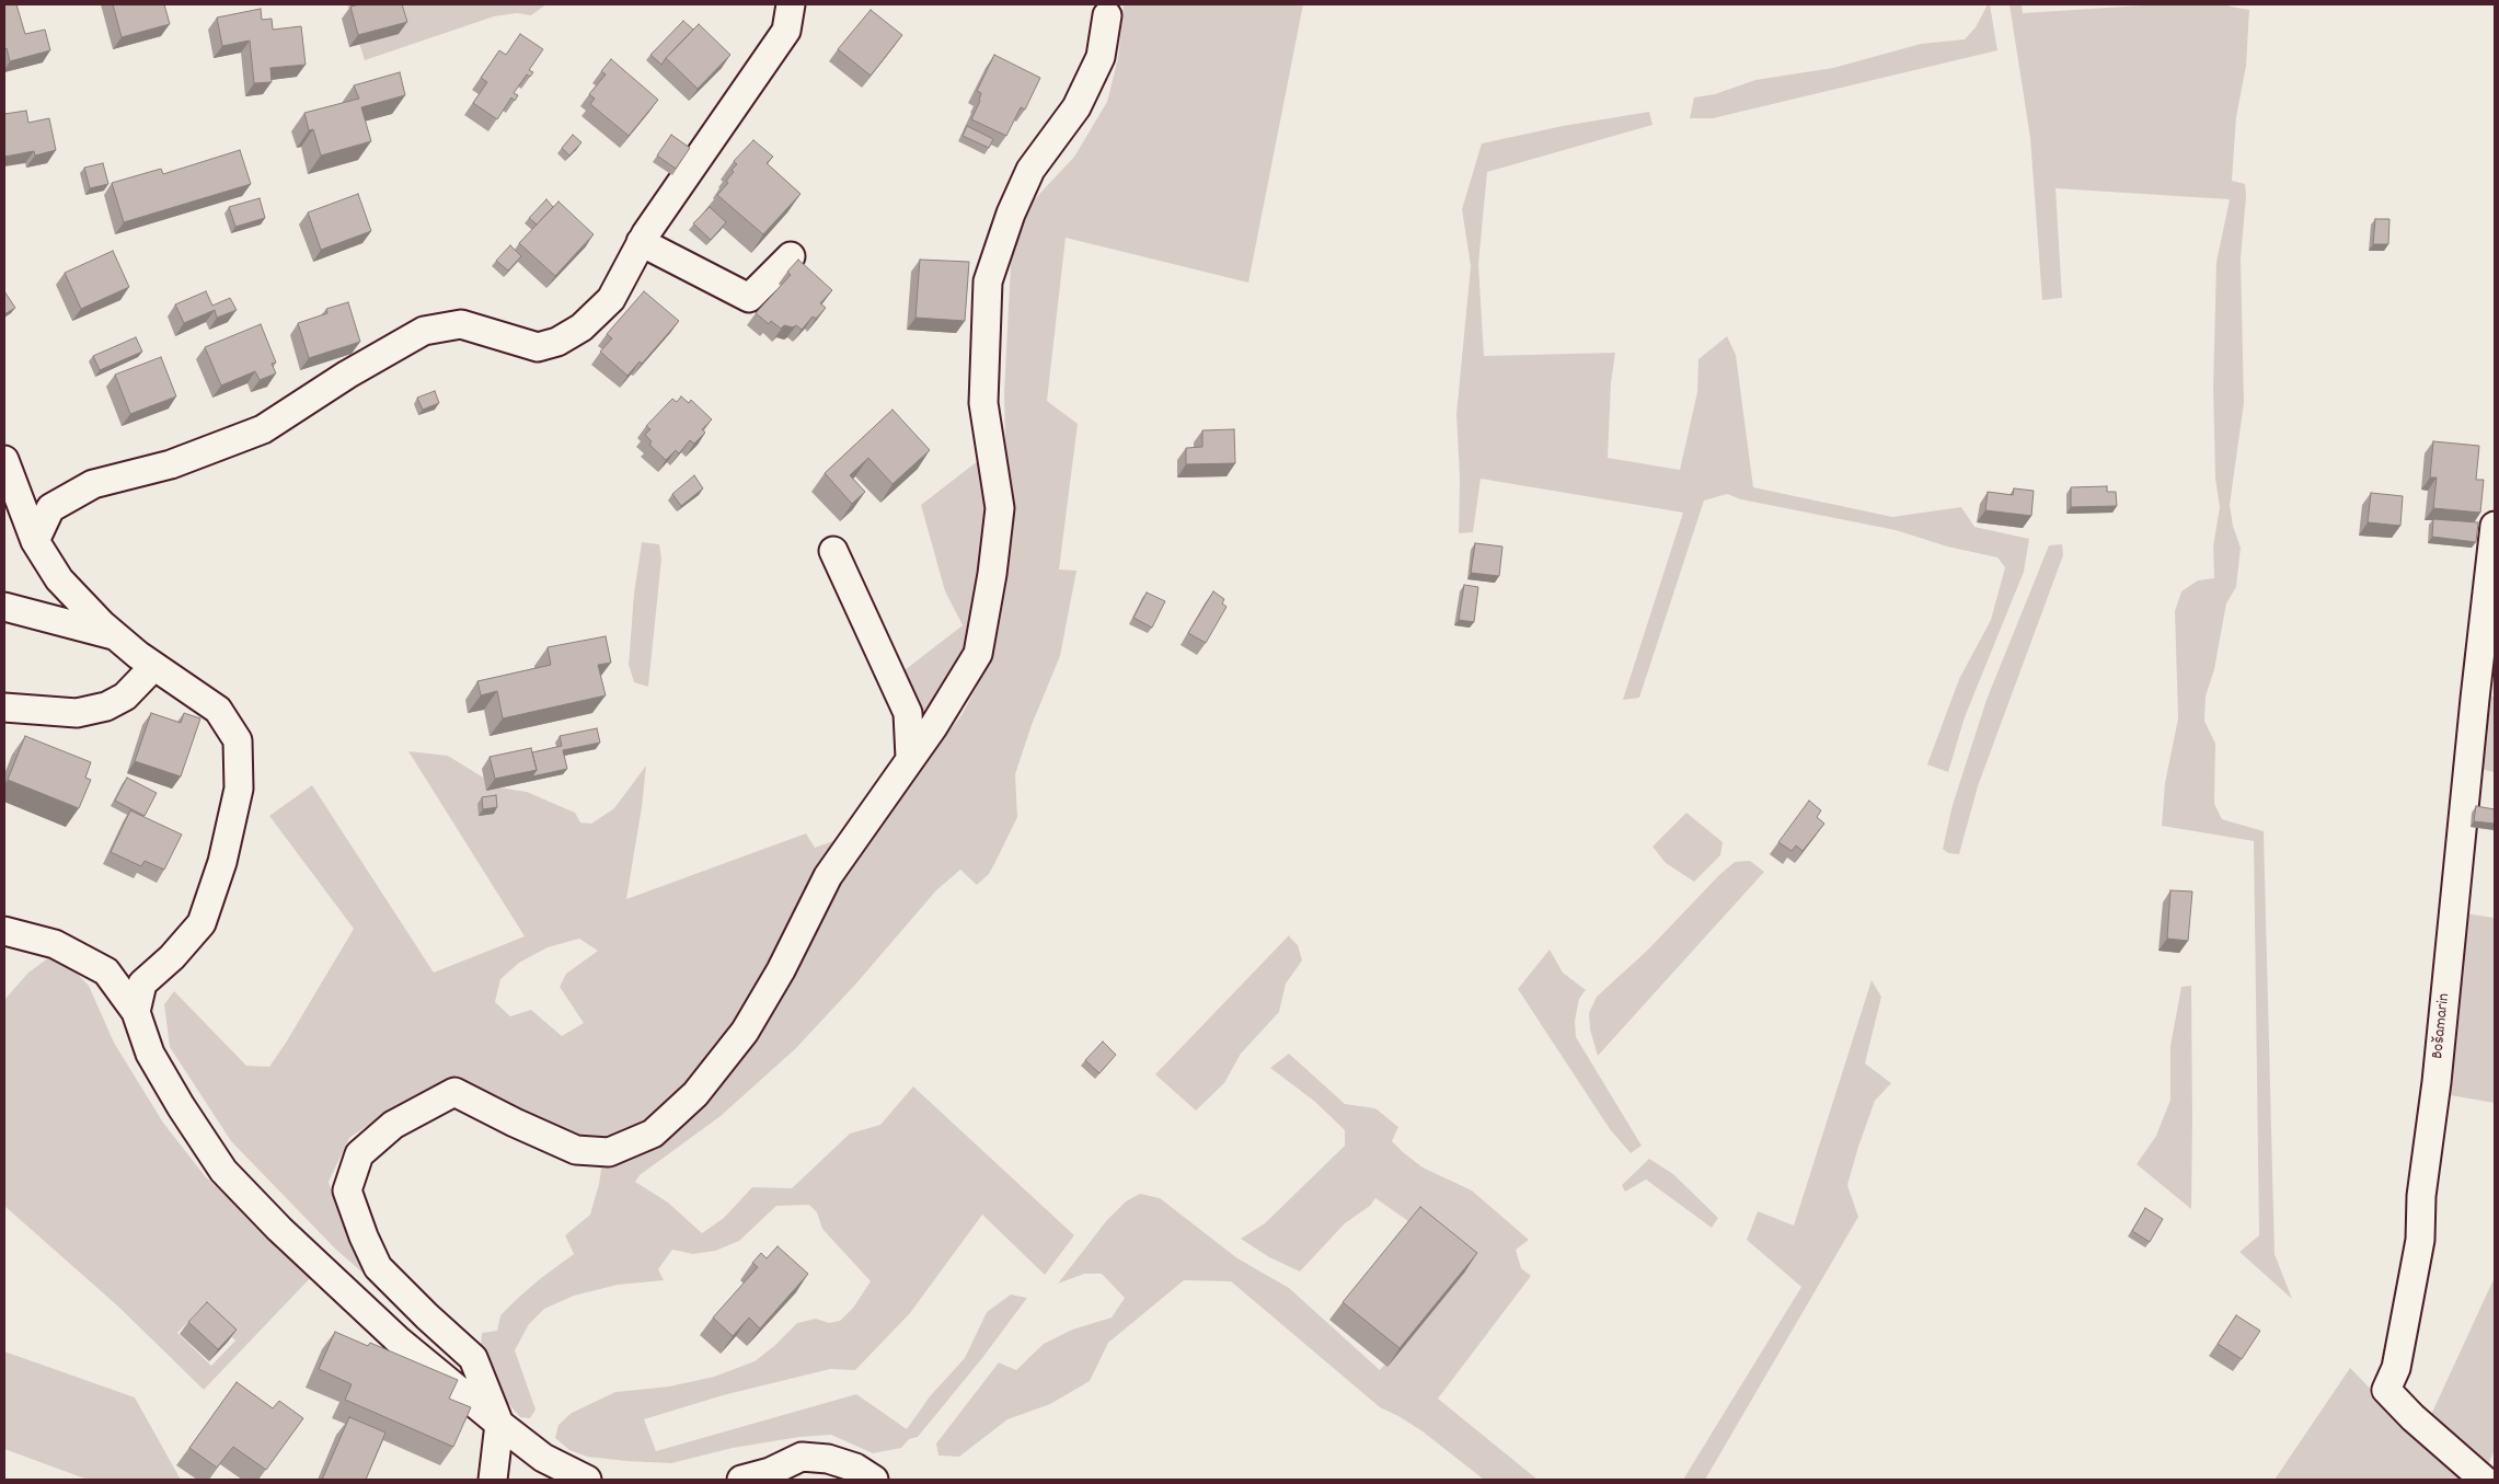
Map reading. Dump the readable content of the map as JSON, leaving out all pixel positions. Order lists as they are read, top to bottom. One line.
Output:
{"streets":{"street":["Bošamarin"]}}
